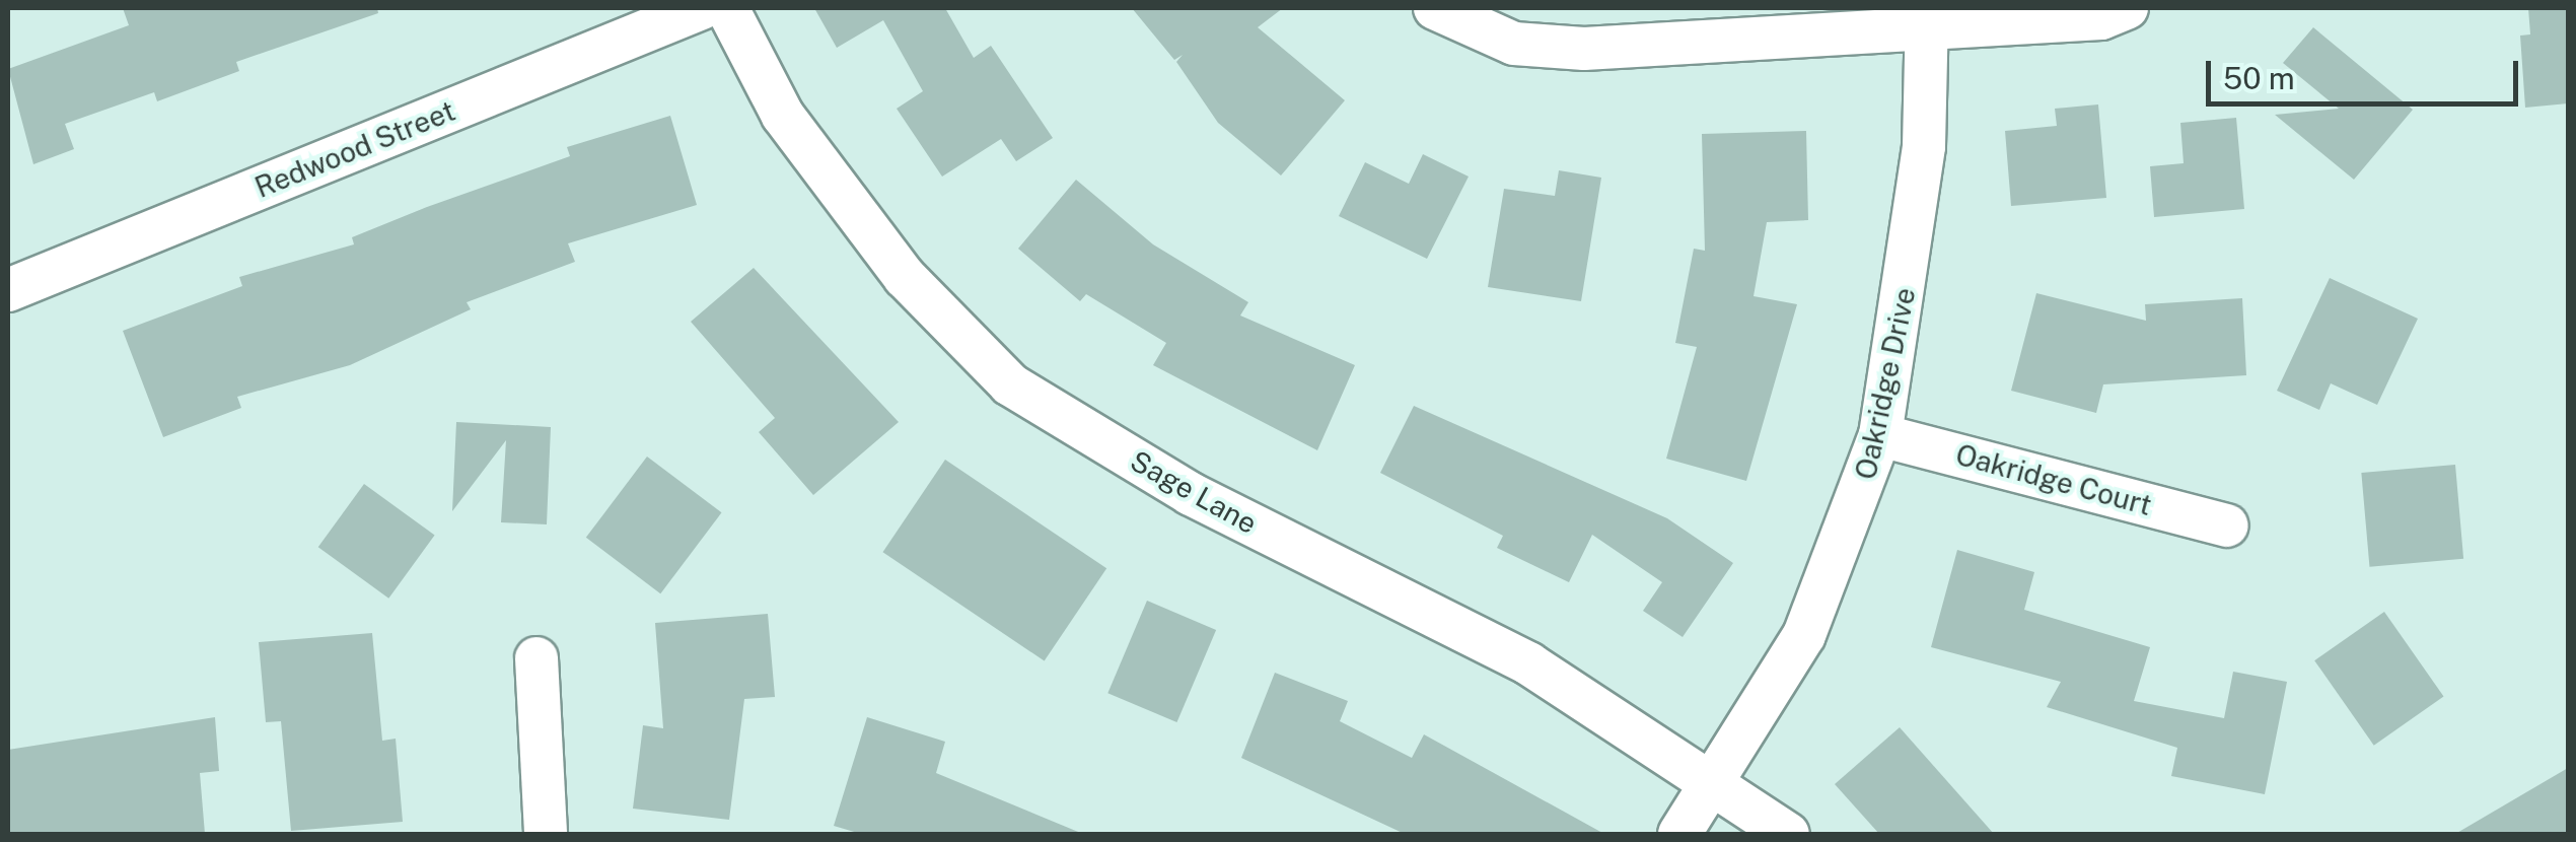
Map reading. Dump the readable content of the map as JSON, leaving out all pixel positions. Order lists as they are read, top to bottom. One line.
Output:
{"streets":{"street":["Redwood Street","Oakridge Drive","Oakridge Court","Sage Lane"]},"crossings":[["Oakridge Drive","Oakridge Court"],["Oakridge Drive","Sage Lane"]],"scale_bar":"50 m"}
